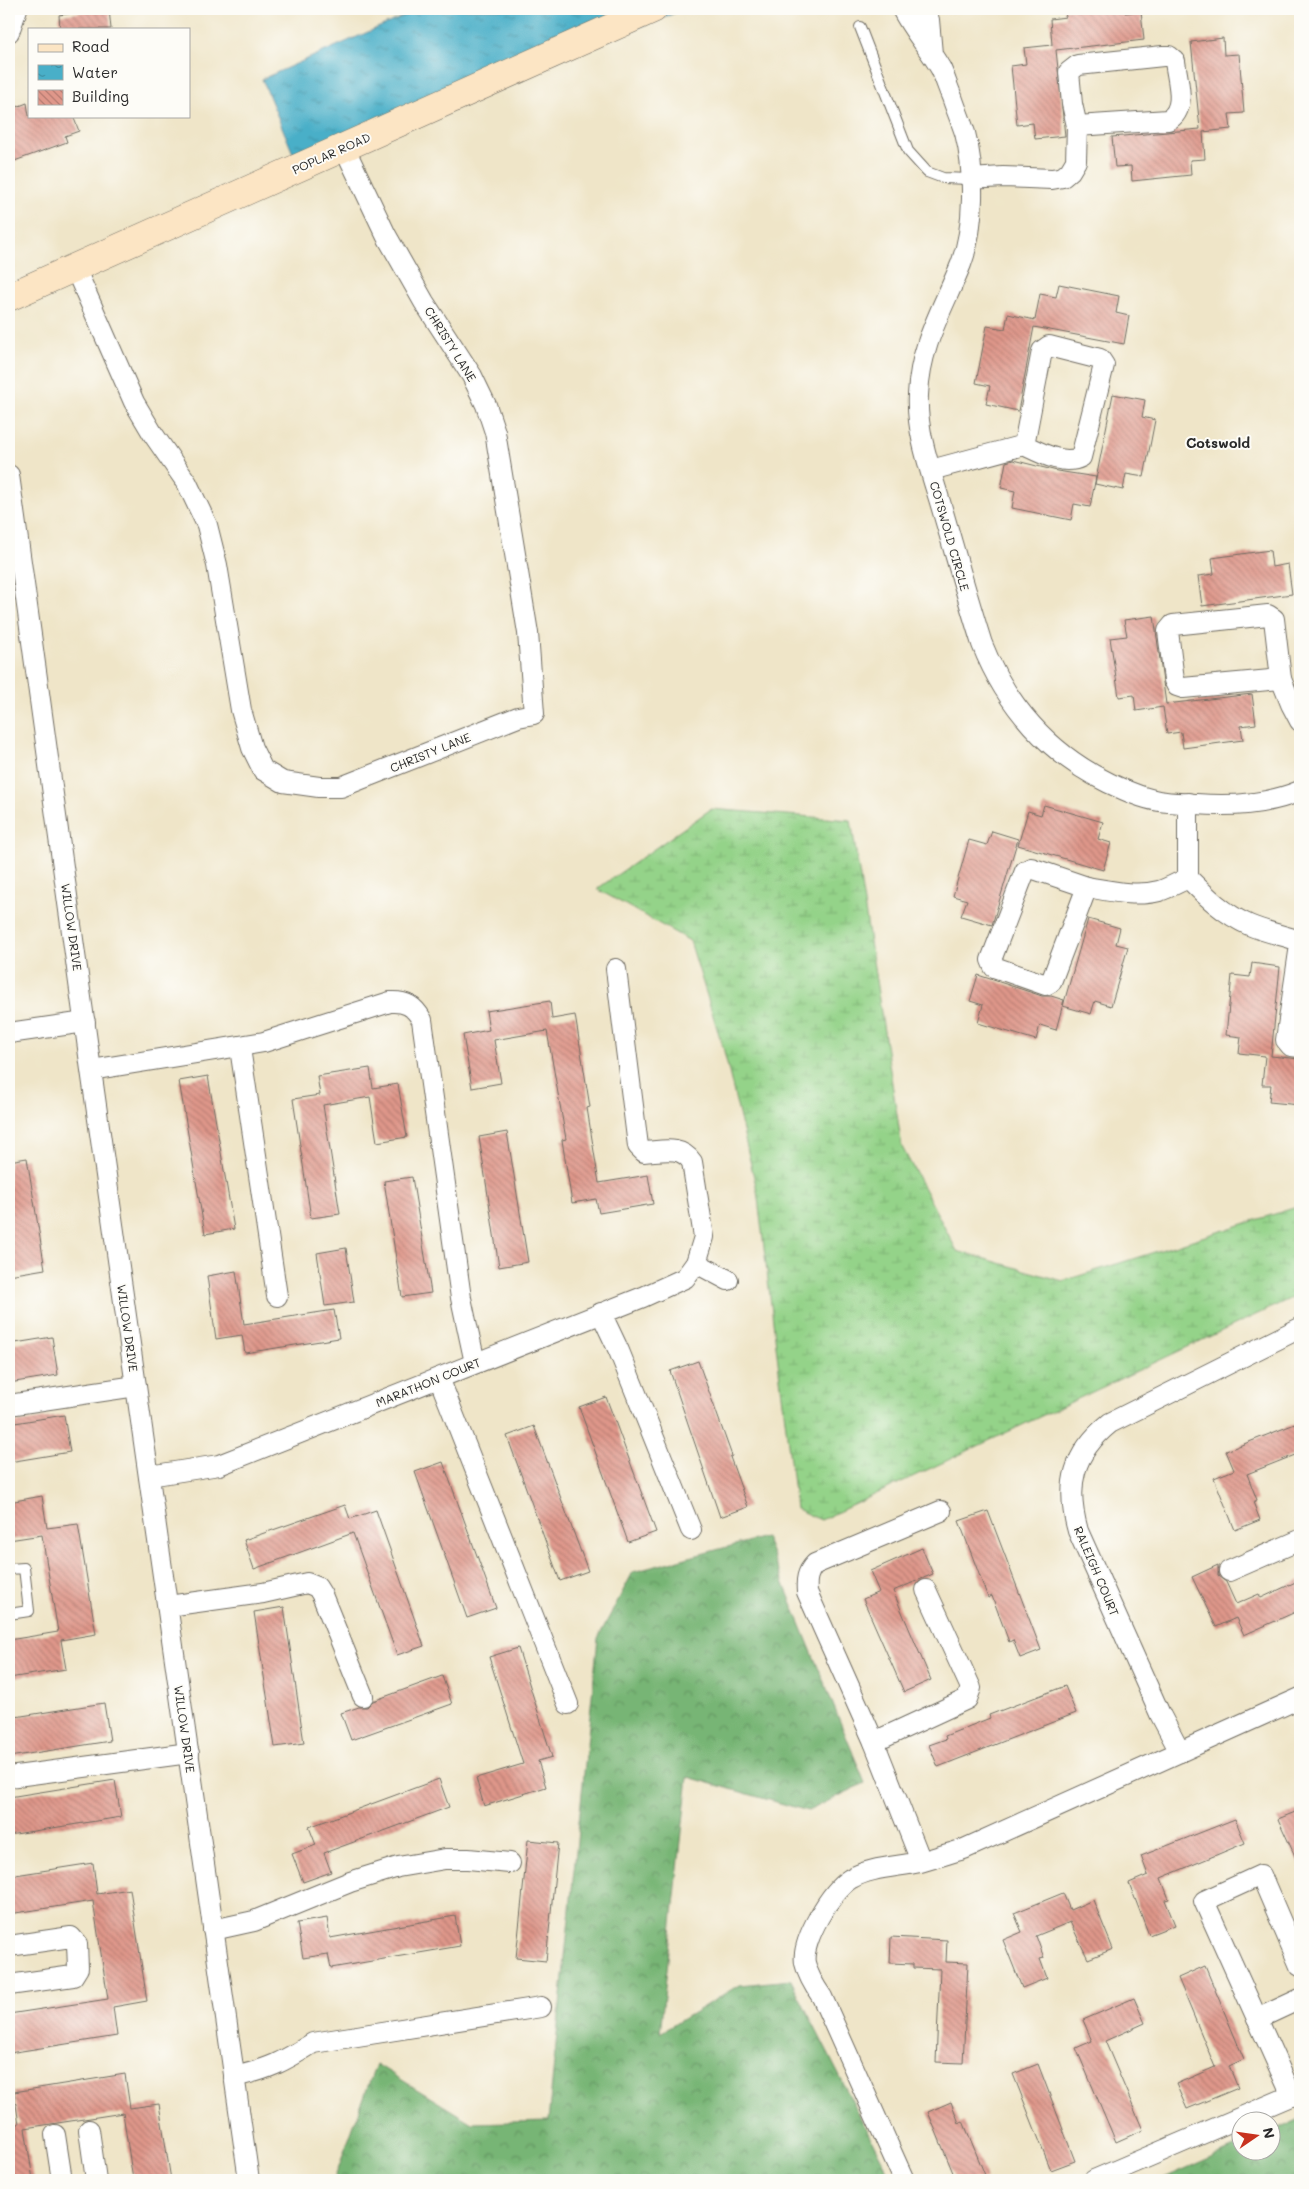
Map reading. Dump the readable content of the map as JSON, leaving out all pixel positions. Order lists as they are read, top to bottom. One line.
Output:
{"streets":{"street":["POPLAR ROAD","CHRISTY LANE","COTSWOLD CIRCLE","WILLOW DRIVE","MARATHON COURT","RALEIGH COURT"]},"crossings":[["POPLAR ROAD","CHRISTY LANE"],["WILLOW DRIVE","MARATHON COURT"]],"districts":["Cotswold"],"legend":["Road","Water","Building"],"north":"right"}
